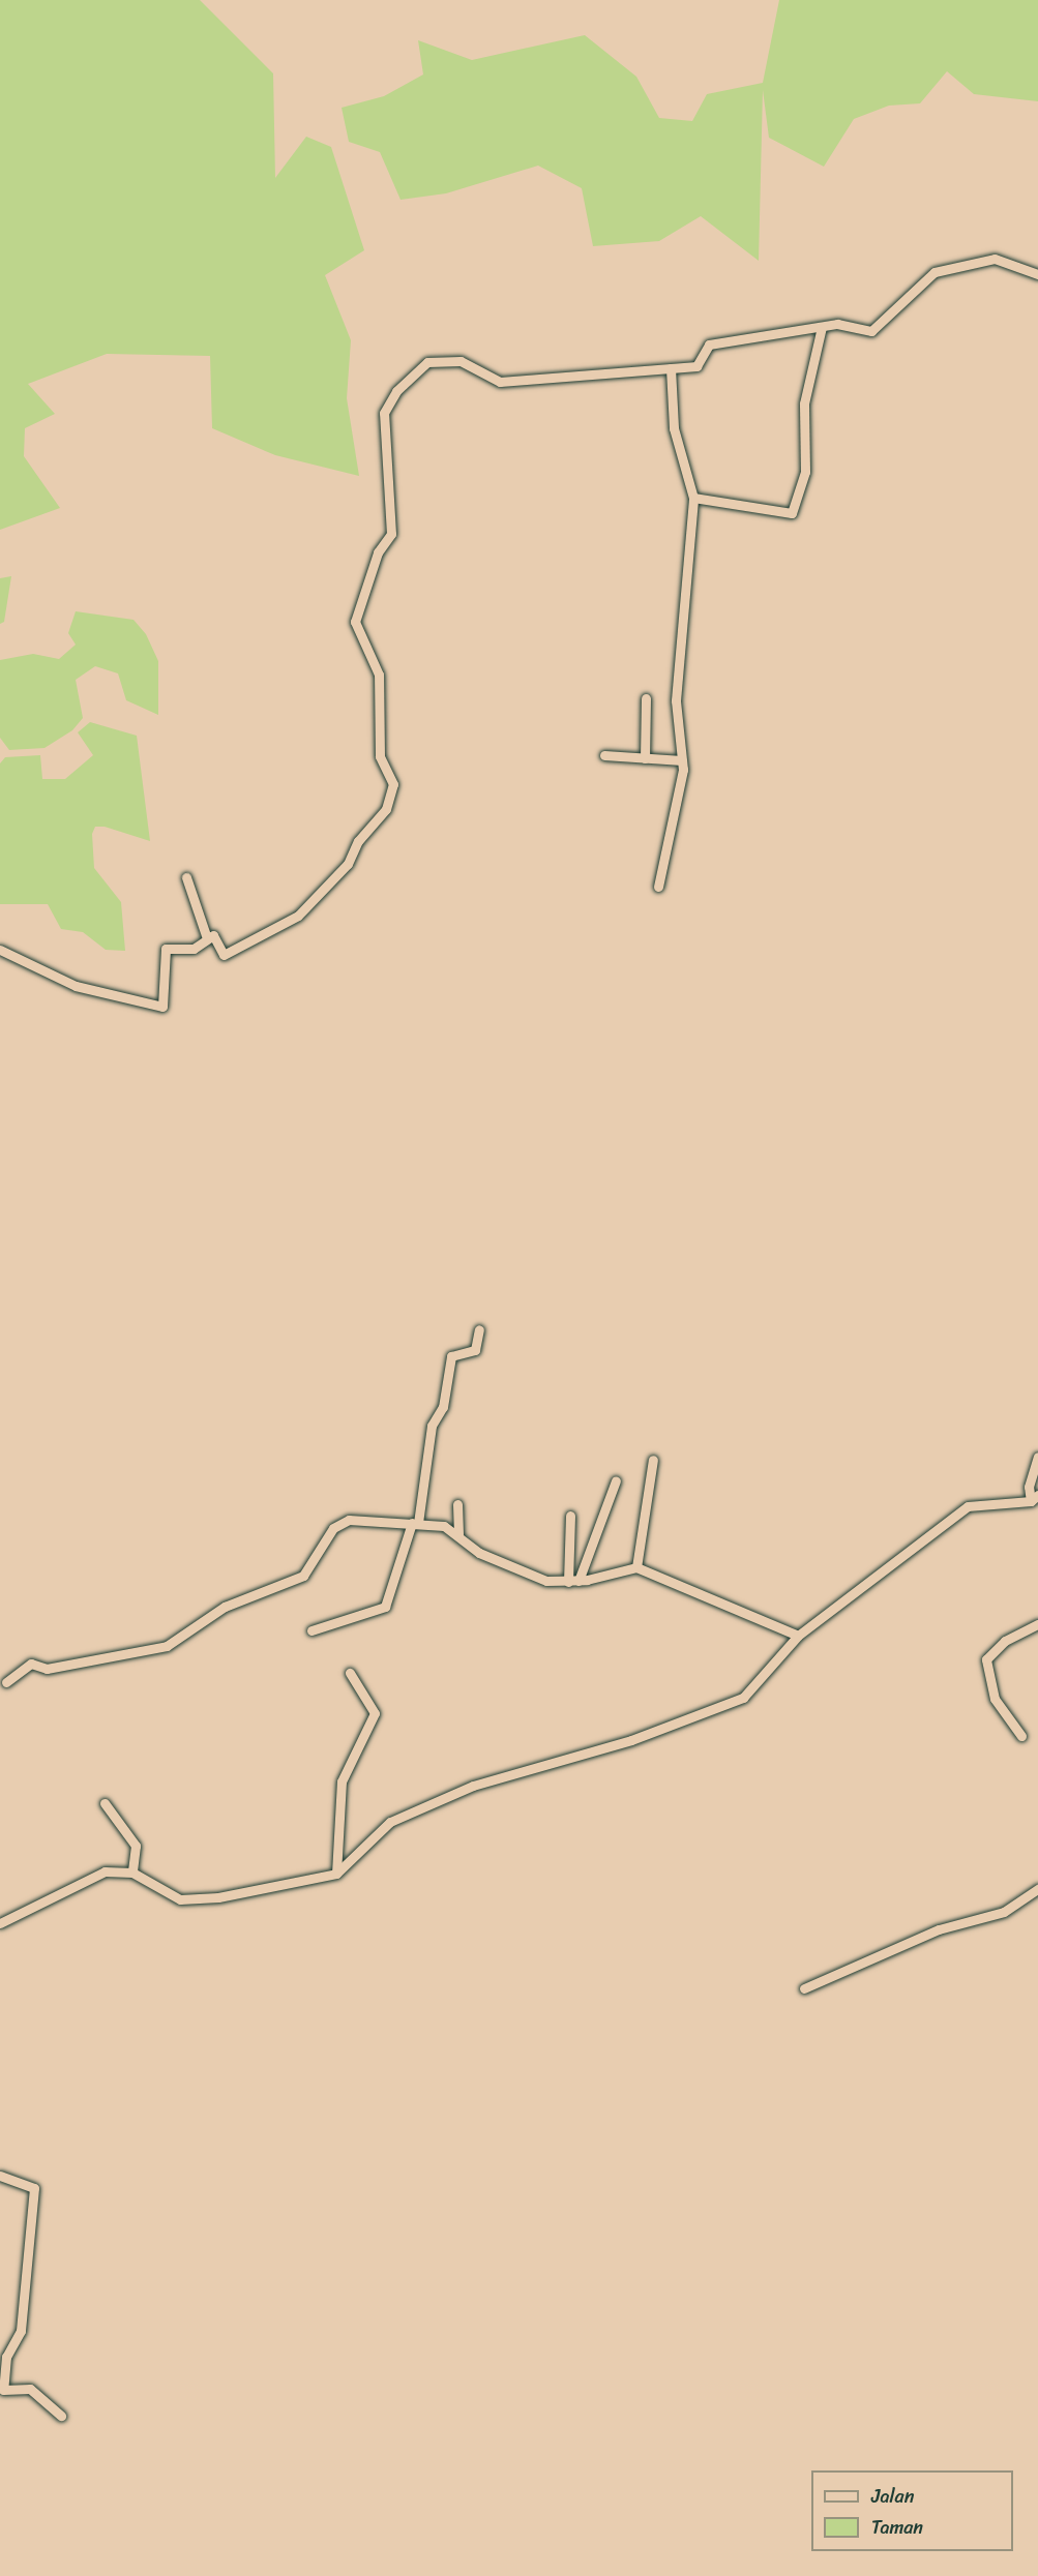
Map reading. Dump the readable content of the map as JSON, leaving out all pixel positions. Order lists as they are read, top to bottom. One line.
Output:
{"legend":["Jalan","Taman"]}
